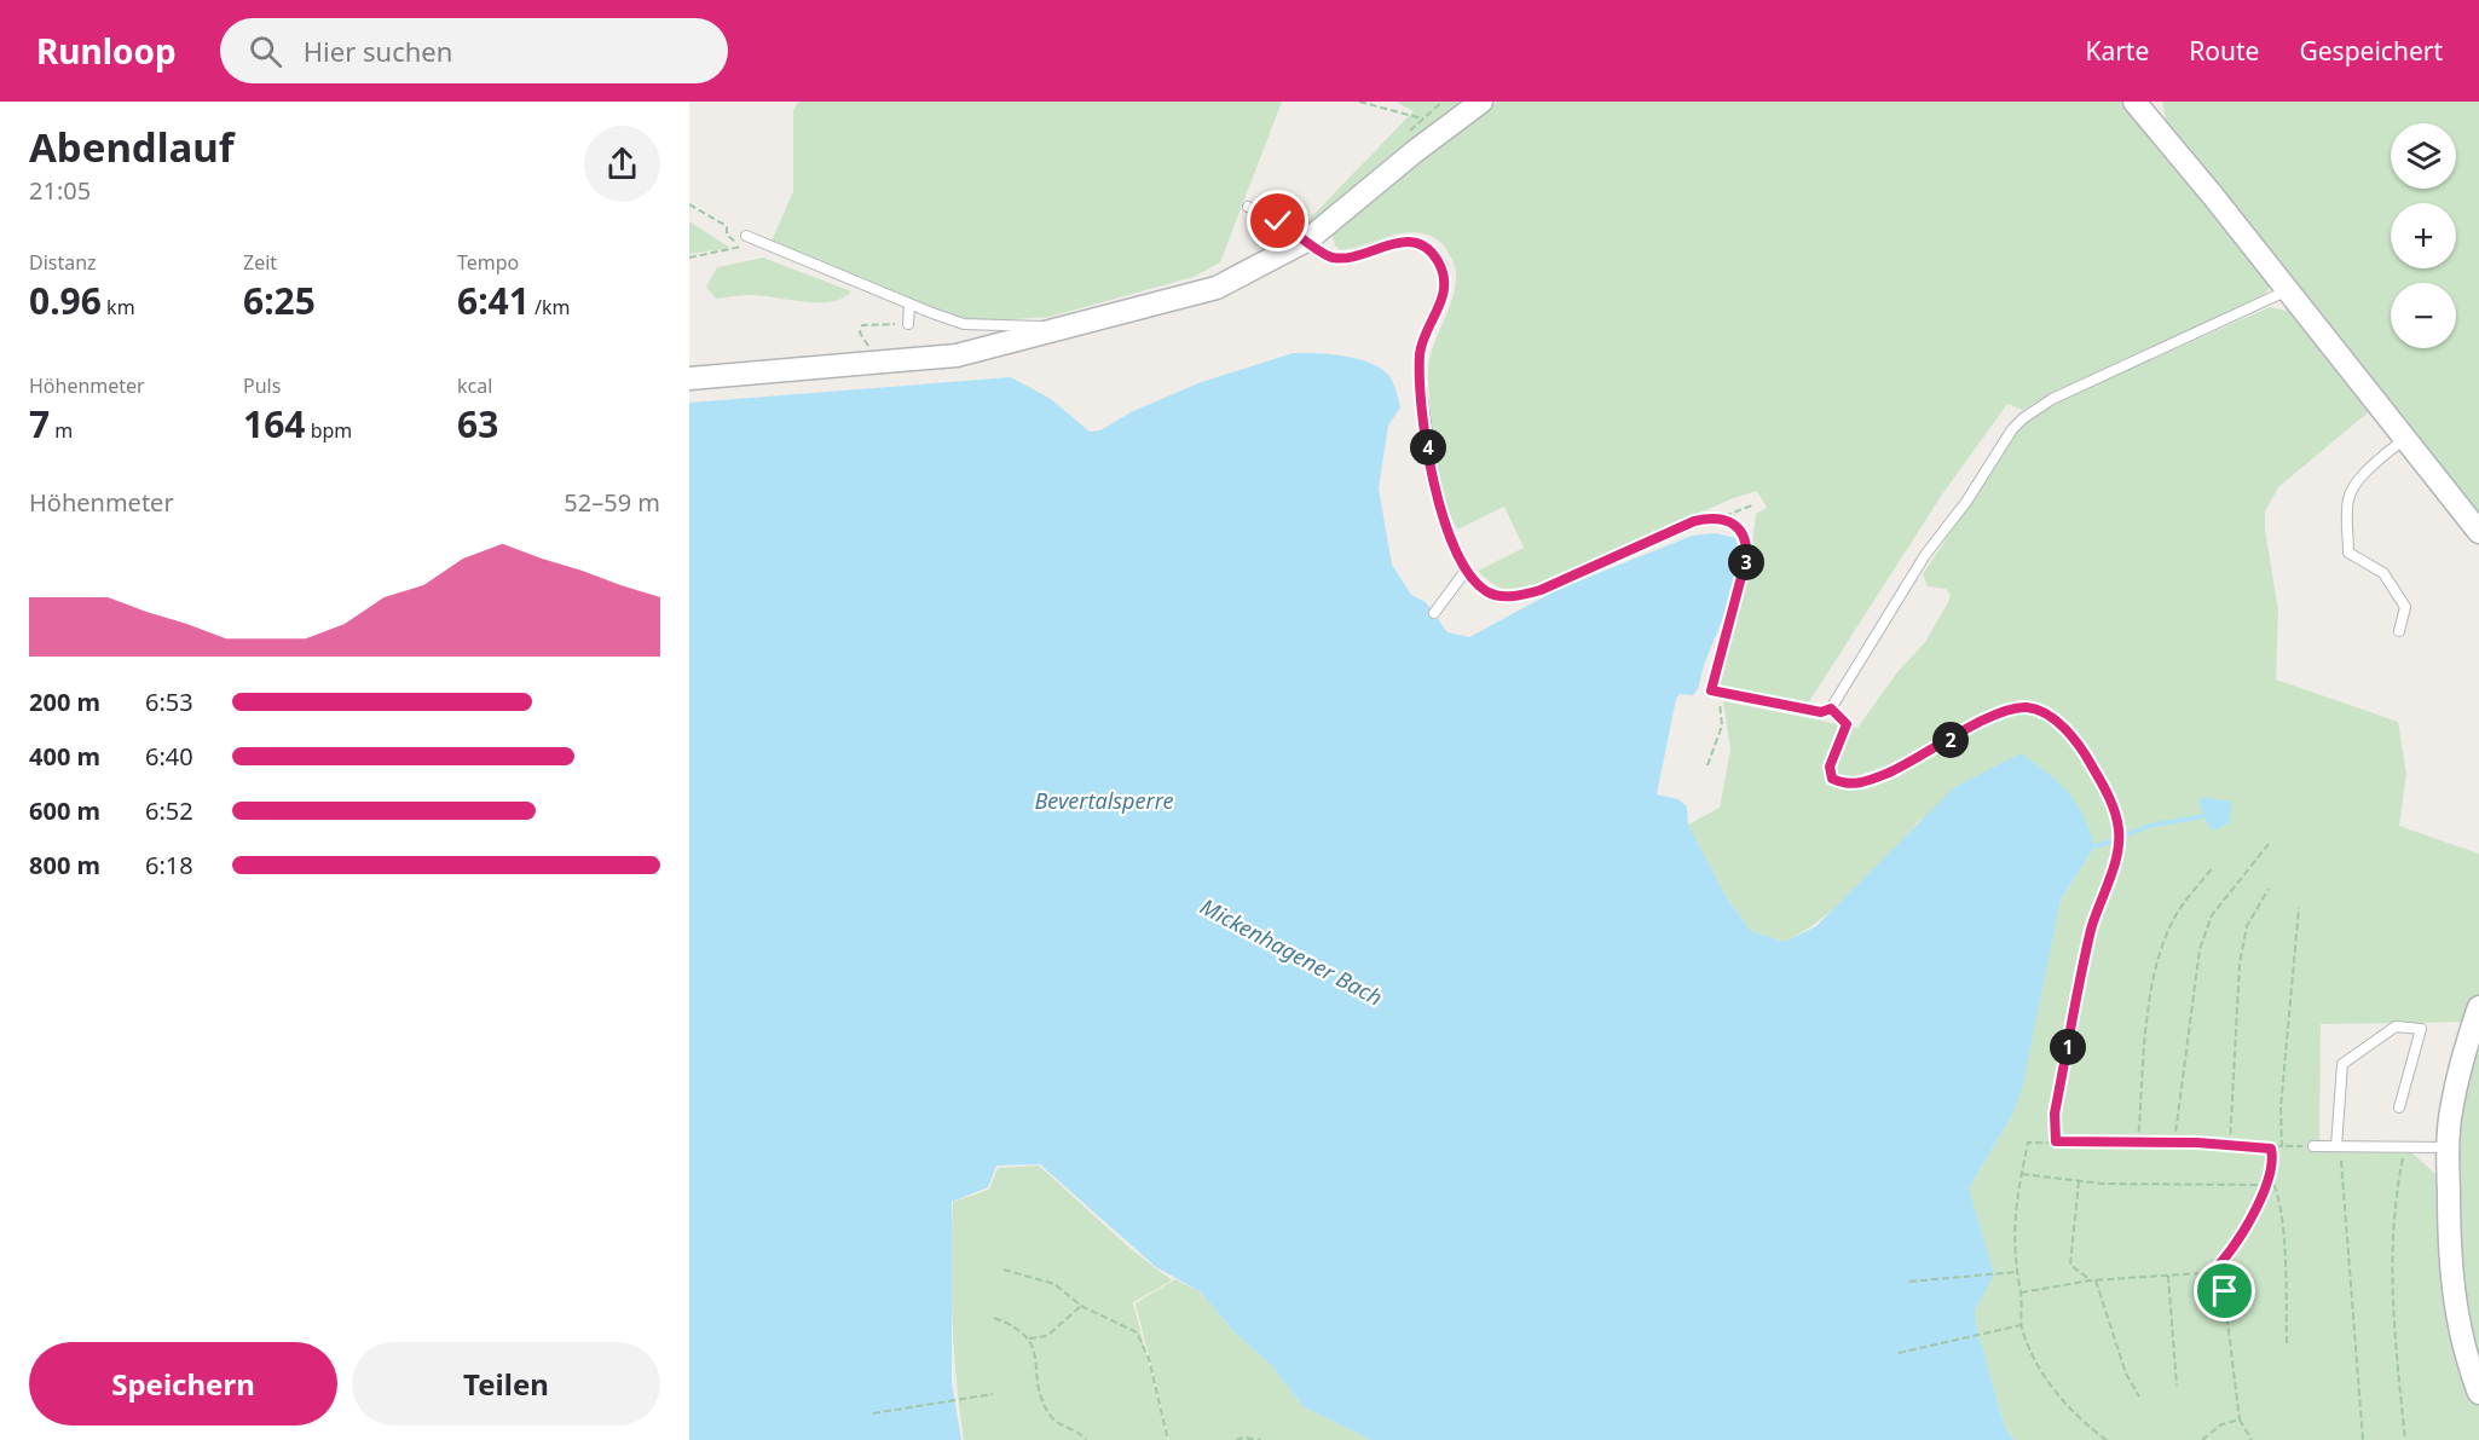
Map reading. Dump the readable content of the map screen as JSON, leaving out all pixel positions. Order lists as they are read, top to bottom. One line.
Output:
{"water":["Bevertalsperre","Mickenhagener Bach"],"page":{"header":"Runloop","search":"Hier suchen","nav":["Karte","Route","Gespeichert"],"heading":["Abendlauf","21:05"],"map_buttons":["+","−"],"stats":[["Distanz","0.96 km"],["Zeit","6:25"],["Tempo","6:41 /km"],["Höhenmeter","7 m"],["Puls","164 bpm"],["kcal","63"]],"pins":["4","3","2","1"],"chart":["Höhenmeter","52–59 m"],"list":[{"name":"200 m","note":"6:53"},{"name":"400 m","note":"6:40"},{"name":"600 m","note":"6:52"},{"name":"800 m","note":"6:18"}],"buttons":["Speichern","Teilen"]}}
